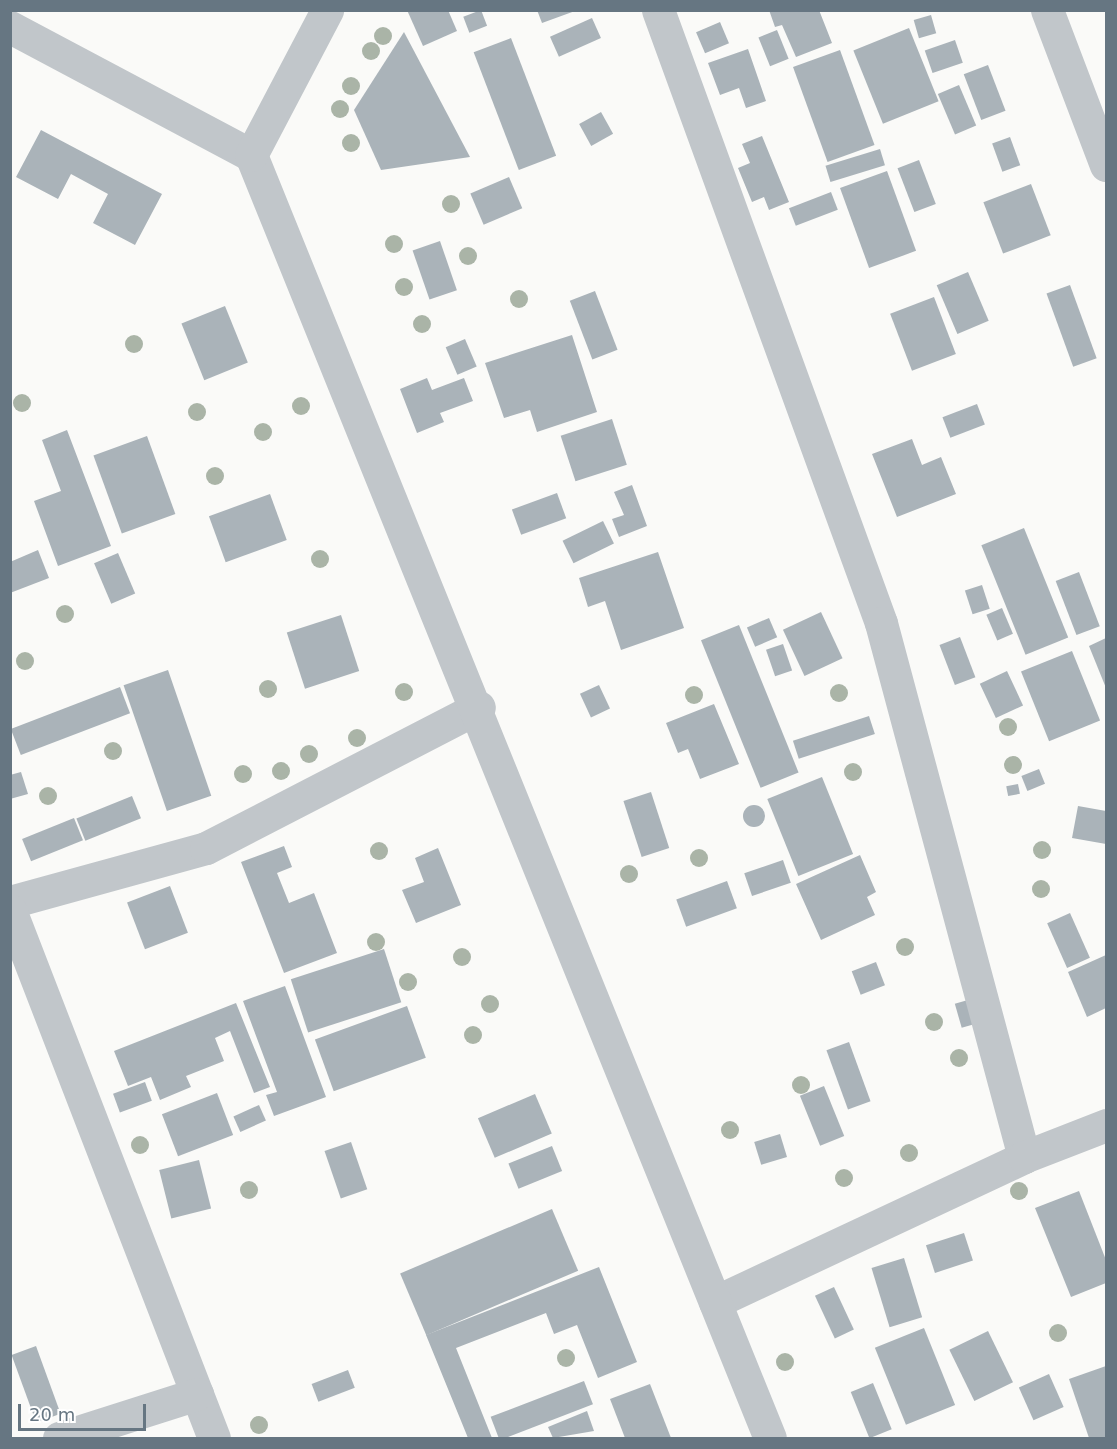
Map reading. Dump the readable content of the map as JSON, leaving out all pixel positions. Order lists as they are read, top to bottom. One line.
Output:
{"scale_bar":"20 m"}
